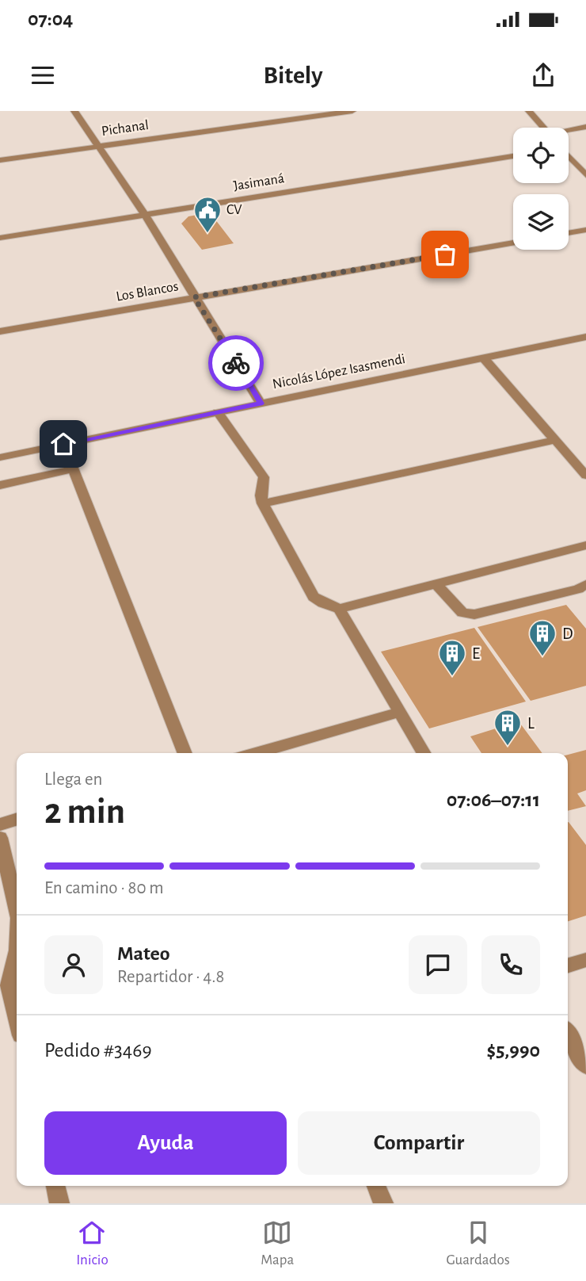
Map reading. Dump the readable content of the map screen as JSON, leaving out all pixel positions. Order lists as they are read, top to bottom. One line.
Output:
{"streets":{"street":["Pichanal","Jasimaná","Los Blancos","Nicolás López Isasmendi"]},"places":{"public building":["CV"],"building":["D","E","L"]},"page":{"status":"07:04","header":"Bitely","heading":["2 min","Llega en","07:06–07:11"],"panel":["Mateo","Repartidor · 4.8","Pedido #3469","$5,990"],"bar":"En camino · 80 m","buttons":["Ayuda","Compartir"],"tabs":["Inicio","Mapa","Guardados"]}}
